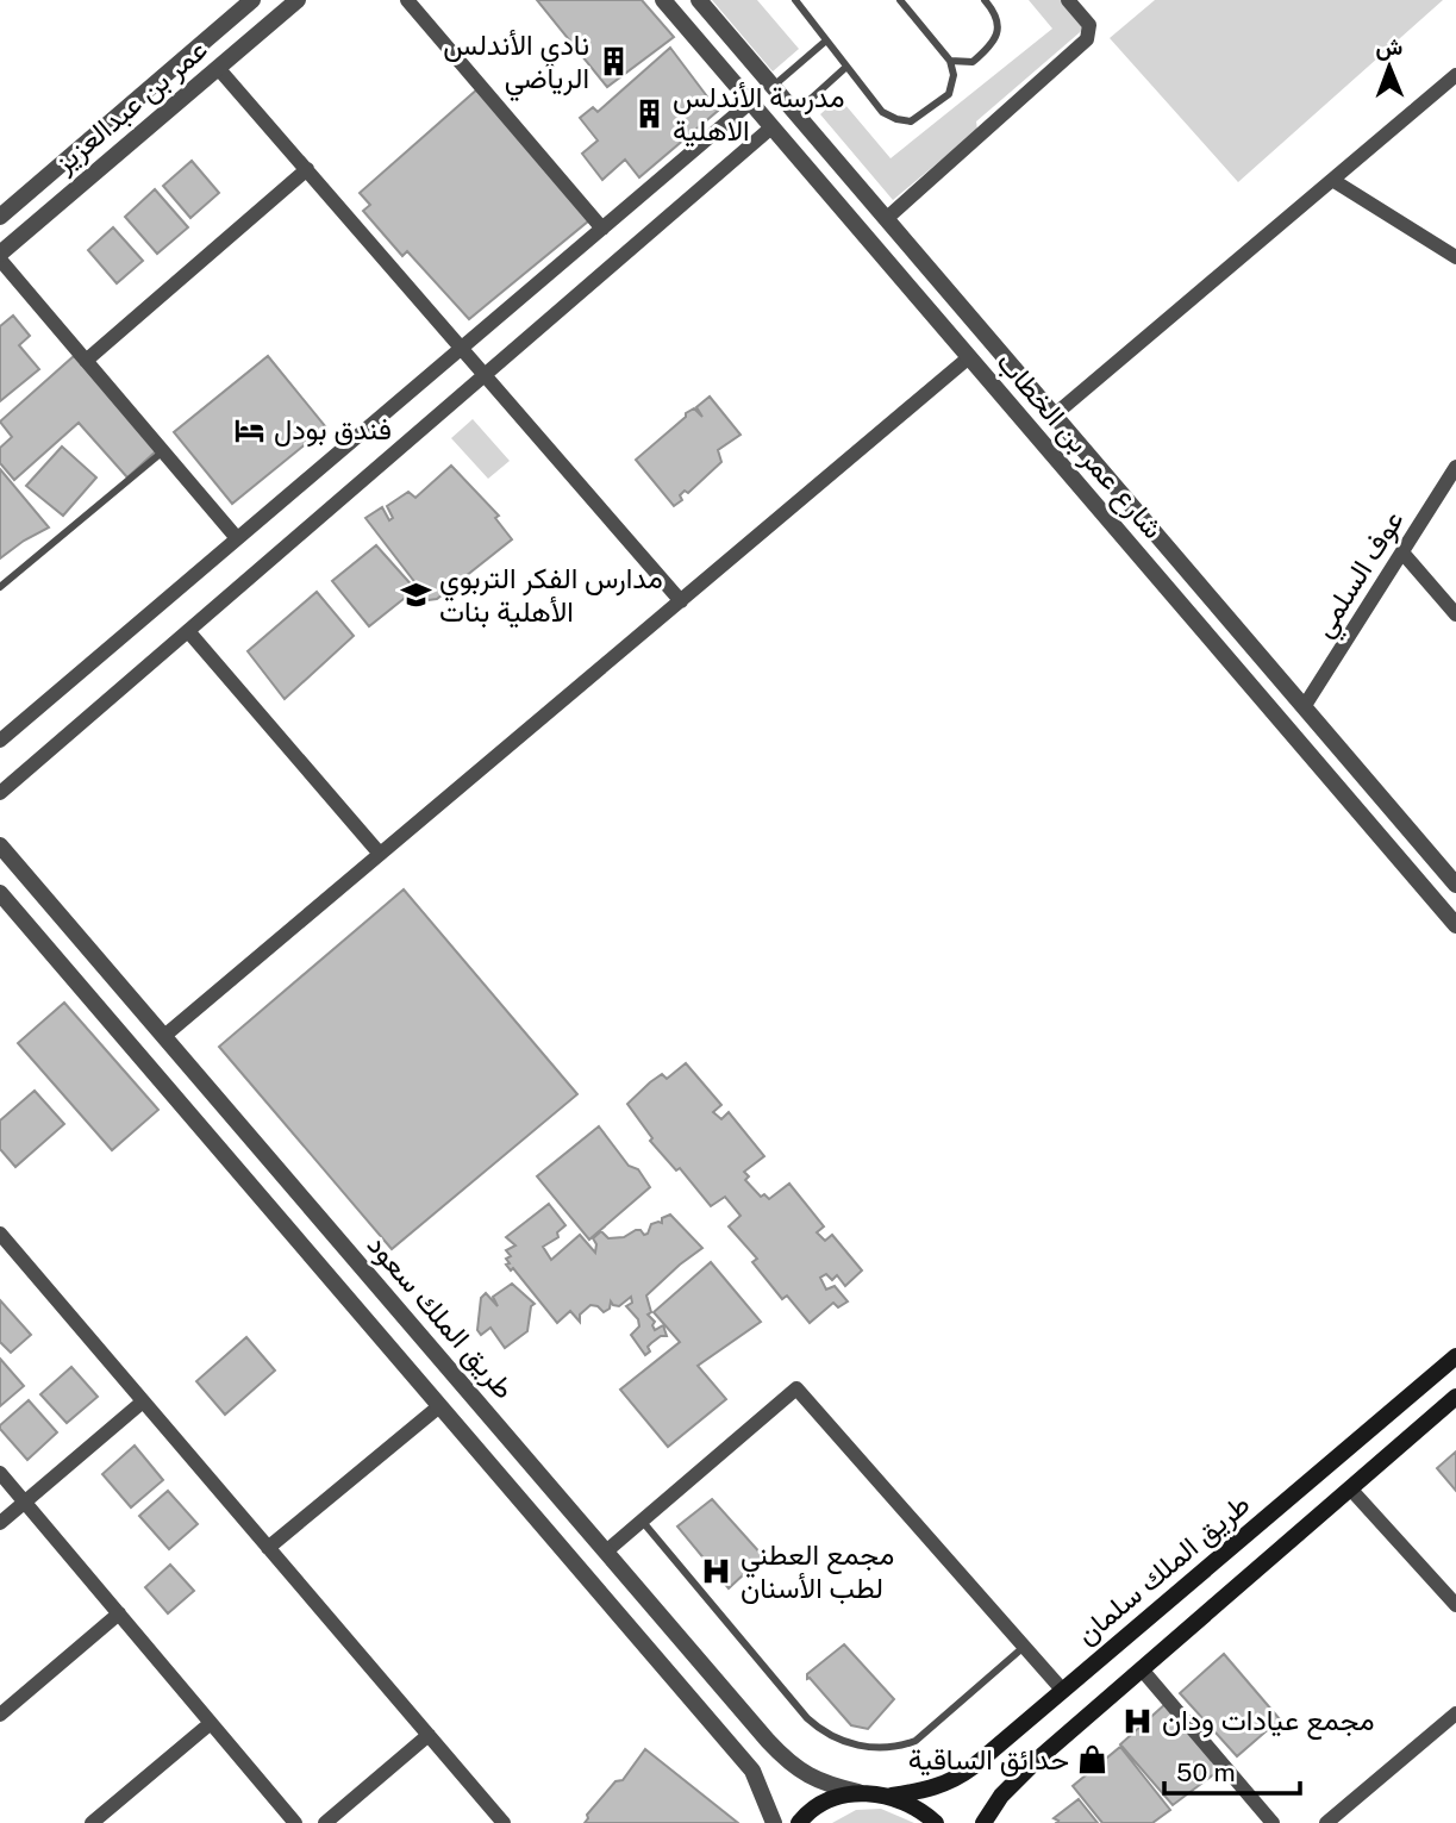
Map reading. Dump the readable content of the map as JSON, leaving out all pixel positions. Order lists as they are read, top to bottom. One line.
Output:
{"streets":{"main road":["طريق الملك سلمان"],"street":["عمر بن عبدالعزيز","شارع عمر بن الخطاب","عوف السلمي","طريق الملك سعود"]},"crossings":[["شارع عمر بن الخطاب","عوف السلمي"]],"places":{"building":["نادي الأندلس الرياضي","مدرسة الأندلس الاهلية"],"hotel":["فندق بودل"],"school or university":["مدارس الفكر التربوي الأهلية بنات"],"hospital":["مجمع العطني لطب الأسنان","مجمع عيادات ودان"],"shop":["حدائق الساقية"]},"scale_bar":"50 m","north":"top"}
